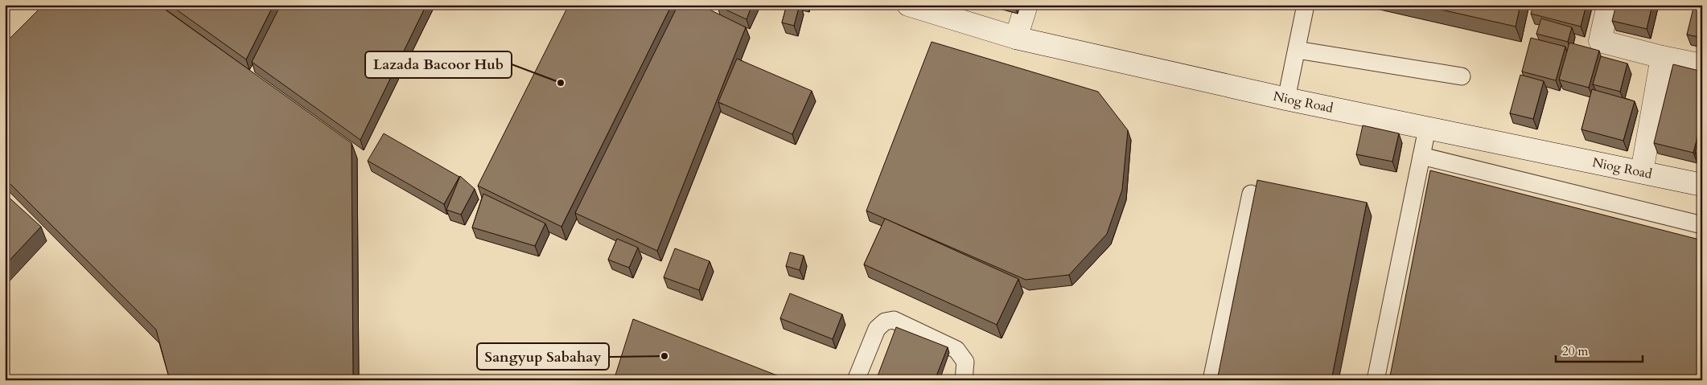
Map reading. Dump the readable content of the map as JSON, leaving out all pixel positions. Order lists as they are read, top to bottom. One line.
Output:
{"streets":{"street":["Niog Road"]},"places":["Lazada Bacoor Hub","Sangyup Sabahay"],"scale_bar":"20 m"}
